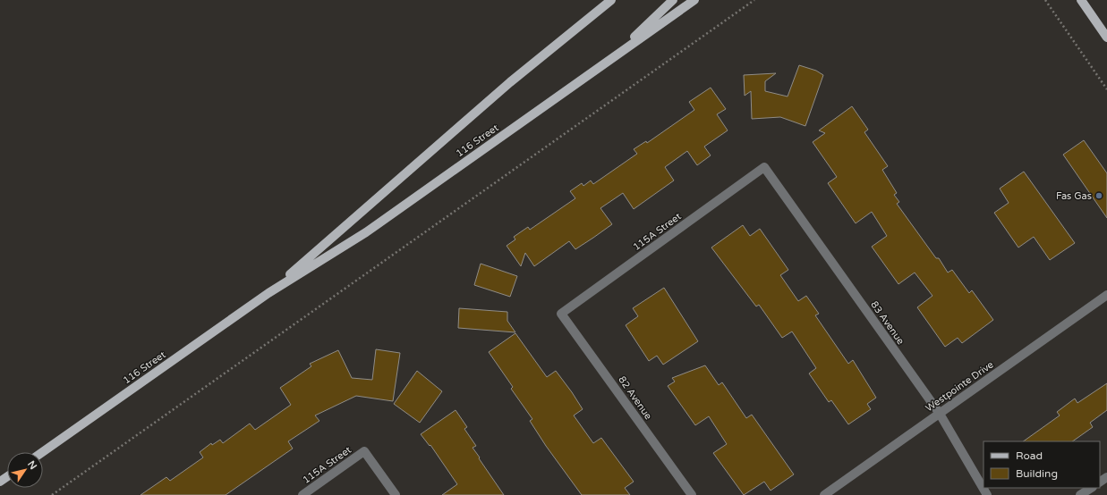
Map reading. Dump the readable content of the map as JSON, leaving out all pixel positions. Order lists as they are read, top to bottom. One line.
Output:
{"streets":{"main road":["116 Street"],"street":["115A Street","83 Avenue","Westpointe Drive","82 Avenue"]},"crossings":[["115A Street","83 Avenue"],["115A Street","82 Avenue"],["83 Avenue","Westpointe Drive"]],"places":["Fas Gas"],"legend":["Road","Building"],"north":"top right"}
